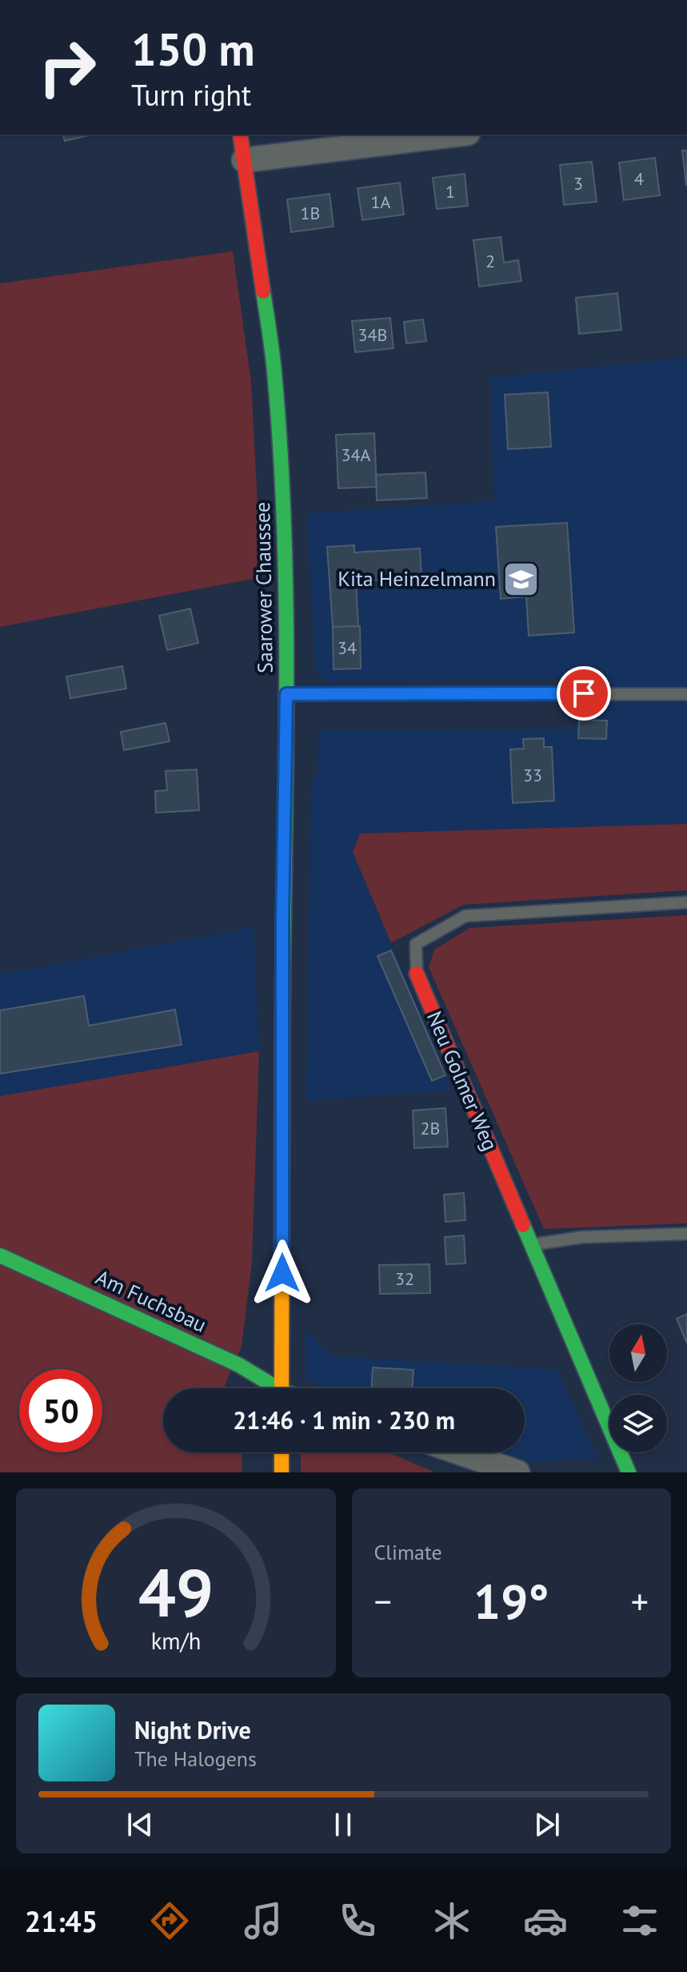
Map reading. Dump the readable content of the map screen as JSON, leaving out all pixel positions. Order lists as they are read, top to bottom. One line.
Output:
{"streets":{"main road":["Saarower Chaussee","Neu Golmer Weg","Am Fuchsbau"]},"places":{"school or university":["Kita Heinzelmann"]},"house_numbers":["4","3","1","1A","1B","2","34B","34A","34","33","2B","32"],"north":"top","page":{"turn":["150 m","Turn right"],"limit":"50","trip":"21:46 · 1 min · 230 m","tile":"Climate","heat":["−","19°","+"],"song":["Night Drive","The Halogens"],"tabs":"21:45","gauge":["49","km/h"]}}
